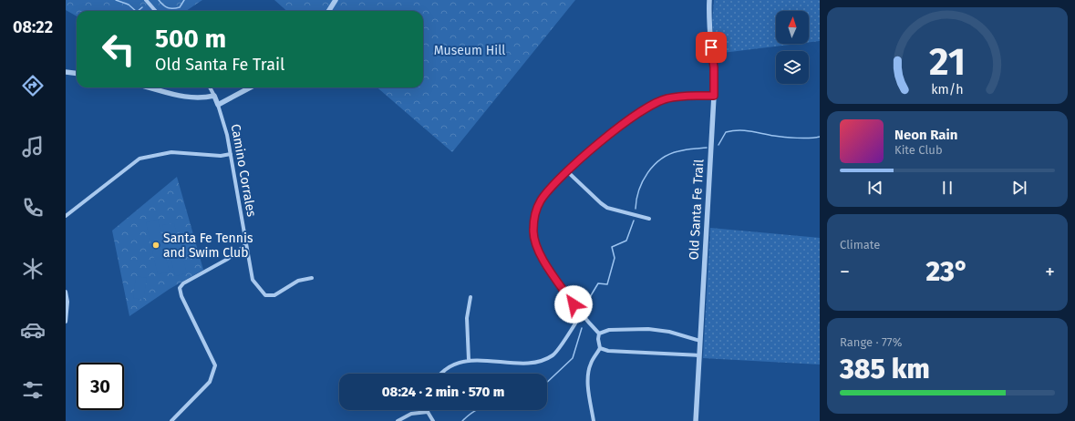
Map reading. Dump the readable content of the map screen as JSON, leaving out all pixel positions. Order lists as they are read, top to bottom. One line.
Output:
{"streets":{"street":["Camino Corrales","Old Santa Fe Trail"]},"parks":["Museum Hill"],"places":["Santa Fe Tennis and Swim Club"],"north":"top","page":{"tabs":"08:22","turn":["500 m","Old Santa Fe Trail"],"song":["Neon Rain","Kite Club"],"tile":["Climate",["Range · 77%","385 km"]],"heat":["−","23°","+"],"limit":"30","trip":"08:24 · 2 min · 570 m","gauge":["21","km/h"]}}
